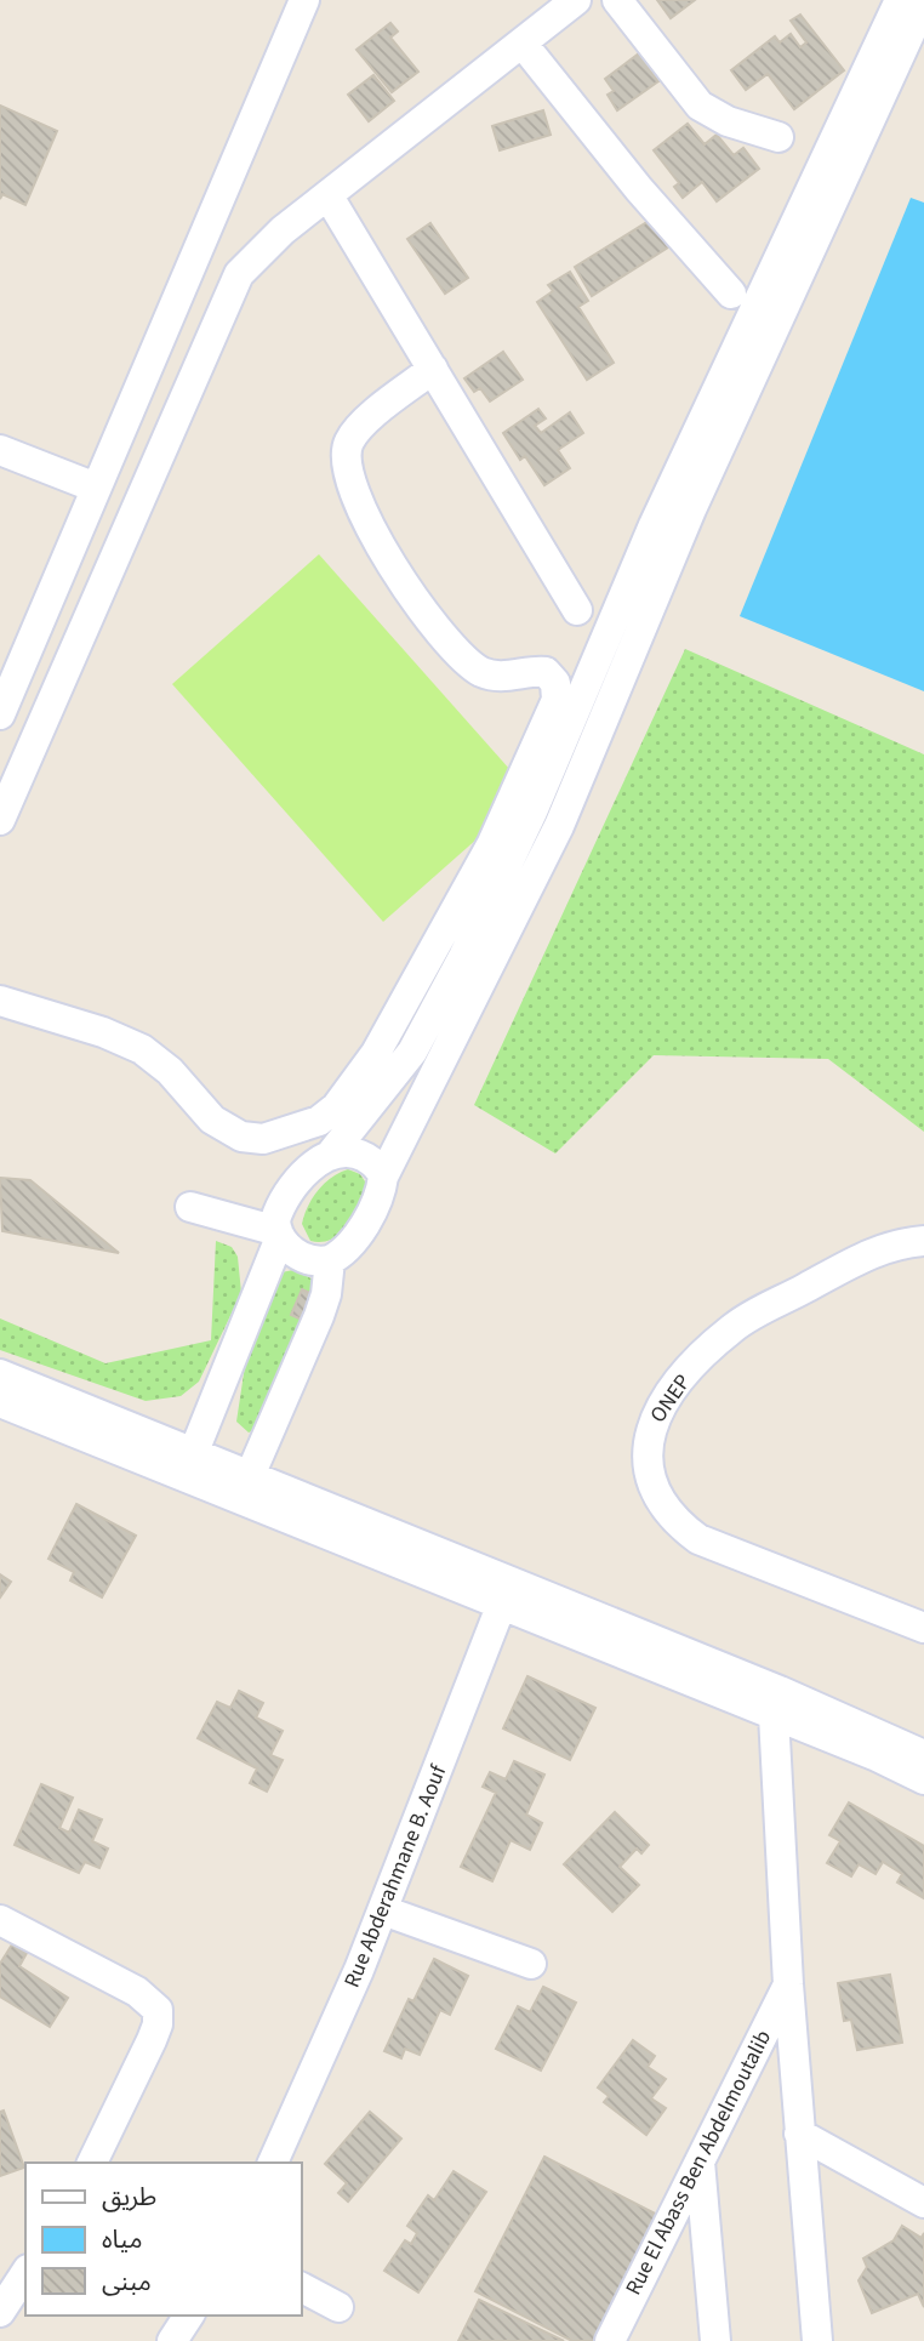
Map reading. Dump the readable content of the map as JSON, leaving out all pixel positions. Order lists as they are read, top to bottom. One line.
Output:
{"streets":{"street":["ONEP","Rue Abderahmane B. Aouf","Rue El Abass Ben Abdelmoutalib"]},"legend":["طريق","مياه","مبنى"]}
